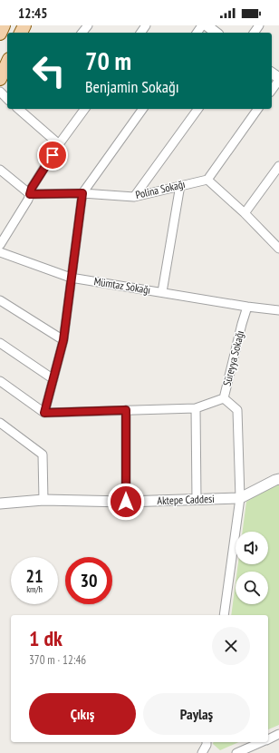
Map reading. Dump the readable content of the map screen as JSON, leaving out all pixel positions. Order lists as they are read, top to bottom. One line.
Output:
{"streets":{"street":["Polina Sokağı","Mümtaz Sokağı","Süreyya Sokağı","Aktepe Caddesi"]},"crossings":[["Mümtaz Sokağı","Süreyya Sokağı"]],"page":{"status":"12:45","turn":["70 m","Benjamin Sokağı"],"speed":"21 km/h","limit":"30","heading":["1 dk","370 m · 12:46"],"buttons":["Çıkış","Paylaş"]}}
